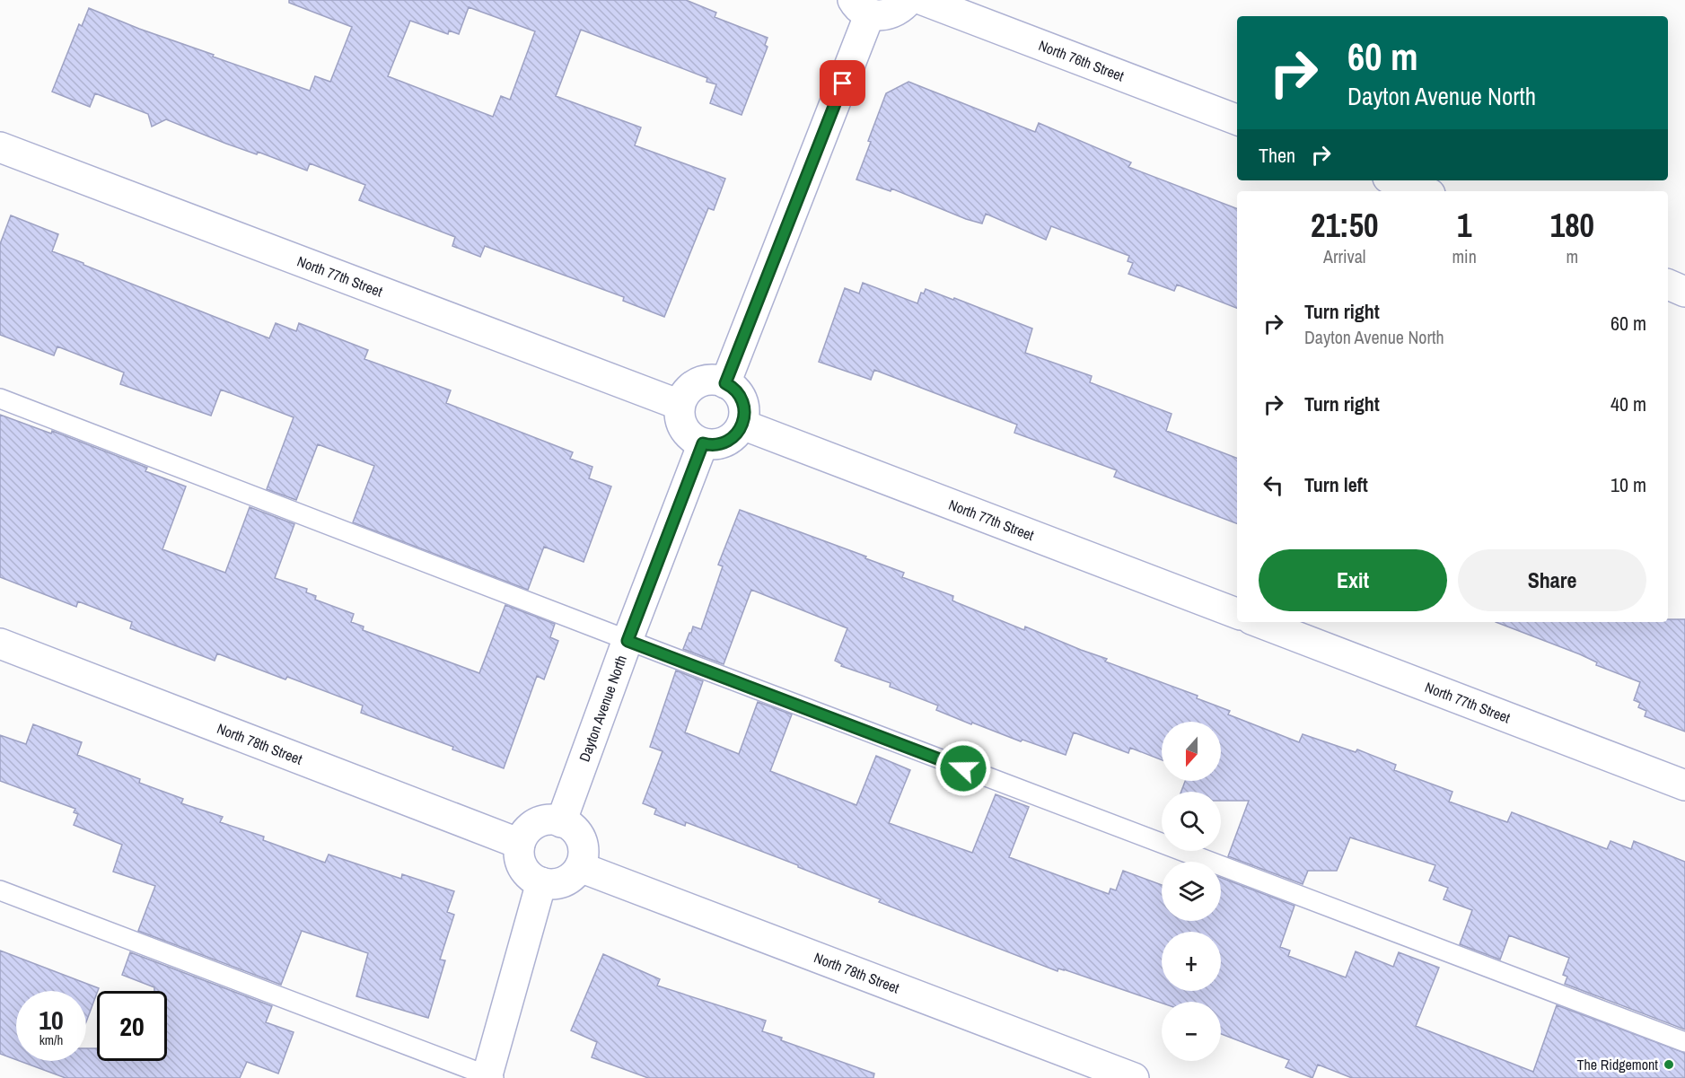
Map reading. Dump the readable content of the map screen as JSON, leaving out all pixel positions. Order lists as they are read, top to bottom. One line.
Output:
{"streets":{"street":["North 76th Street","North 77th Street","Dayton Avenue North","North 78th Street"]},"crossings":[["North 77th Street","Dayton Avenue North"],["Dayton Avenue North","North 78th Street"]],"places":["The Ridgemont"],"north":"bottom","page":{"turn":["60 m","Dayton Avenue North"],"then":"Then","eta":["21:50","Arrival","1","min","180","m"],"list":[{"name":"Turn right","note":"Dayton Avenue North","value":"60 m"},{"name":"Turn right","value":"40 m"},{"name":"Turn left","value":"10 m"}],"buttons":["Exit","Share"],"map_buttons":["+","−"],"speed":"10 km/h","limit":"20"}}
